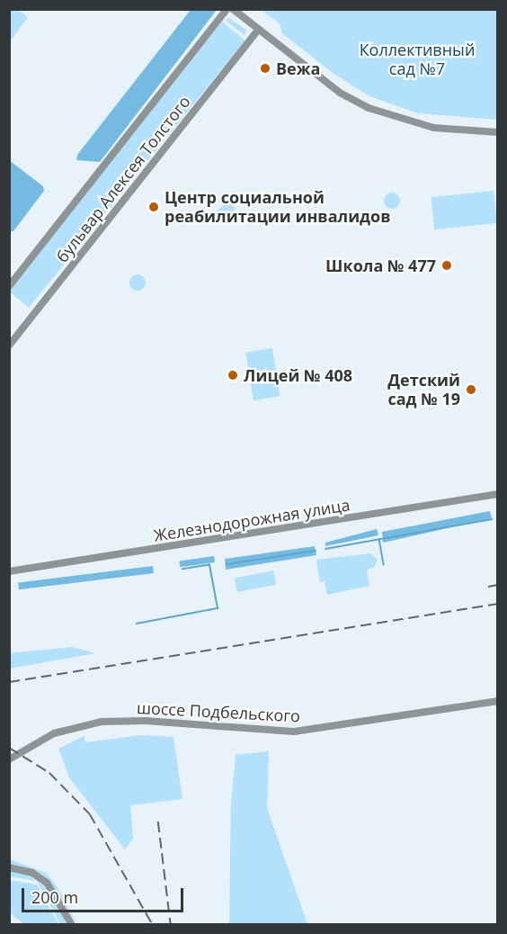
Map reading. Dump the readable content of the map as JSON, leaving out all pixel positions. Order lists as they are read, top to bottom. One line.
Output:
{"streets":{"street":["бульвар Алексея Толстого","Железнодорожная улица","шоссе Подбельского"]},"parks":["Коллективный сад №7"],"places":["Вежа","Центр социальной реабилитации инвалидов","Школа № 477","Лицей № 408","Детский сад № 19"],"scale_bar":"200 m"}
